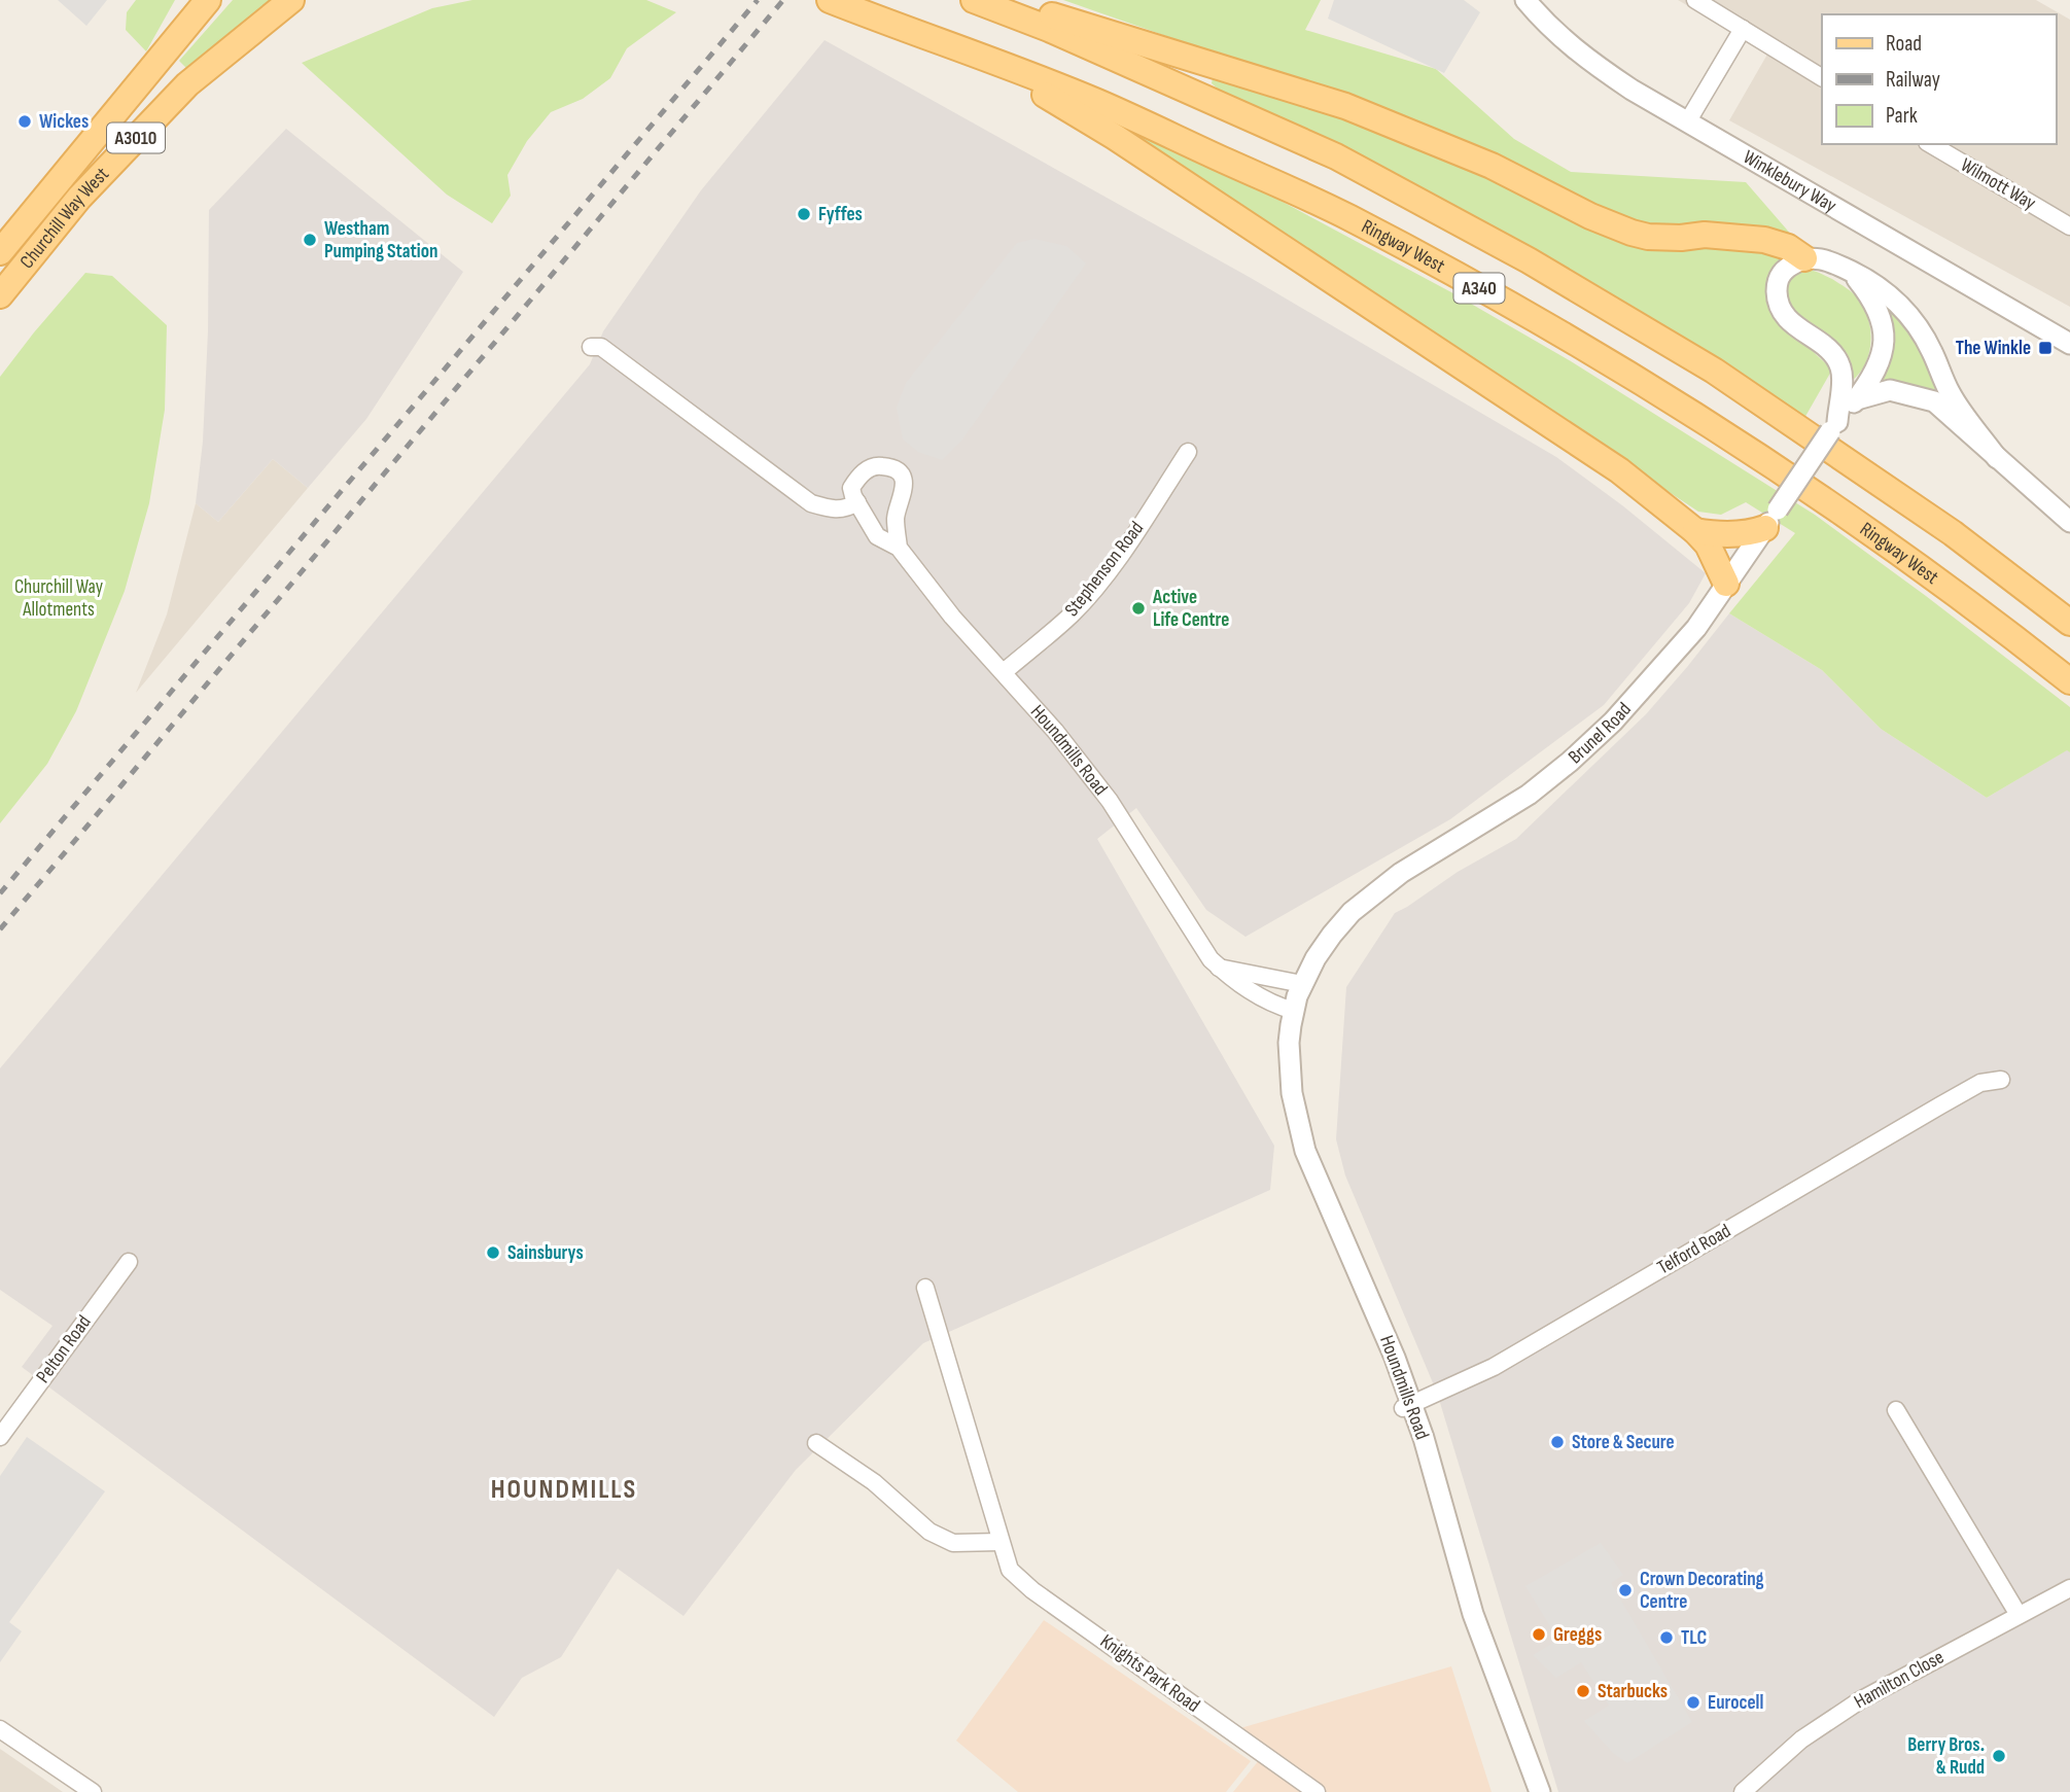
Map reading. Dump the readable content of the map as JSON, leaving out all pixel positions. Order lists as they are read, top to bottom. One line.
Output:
{"streets":{"main road":["A3010","Churchill Way West","Ringway West","A340"],"street":["Winklebury Way","Wilmott Way","Stephenson Road","Brunel Road","Houndmills Road","Telford Road","Pelton Road","Knights Park Road","Hamilton Close"]},"crossings":[["Stephenson Road","Houndmills Road"],["Brunel Road","Houndmills Road"],["Houndmills Road","Telford Road"]],"districts":["HOUNDMILLS"],"parks":["Churchill Way Allotments"],"places":{"other":["Wickes","Fyffes","Westham Pumping Station","Active Life Centre","Sainsburys","Store & Secure","Crown Decorating Centre","Greggs","TLC","Starbucks","Eurocell","Berry Bros. & Rudd"],"transit":["The Winkle"]},"legend":["Road","Railway","Park"]}
